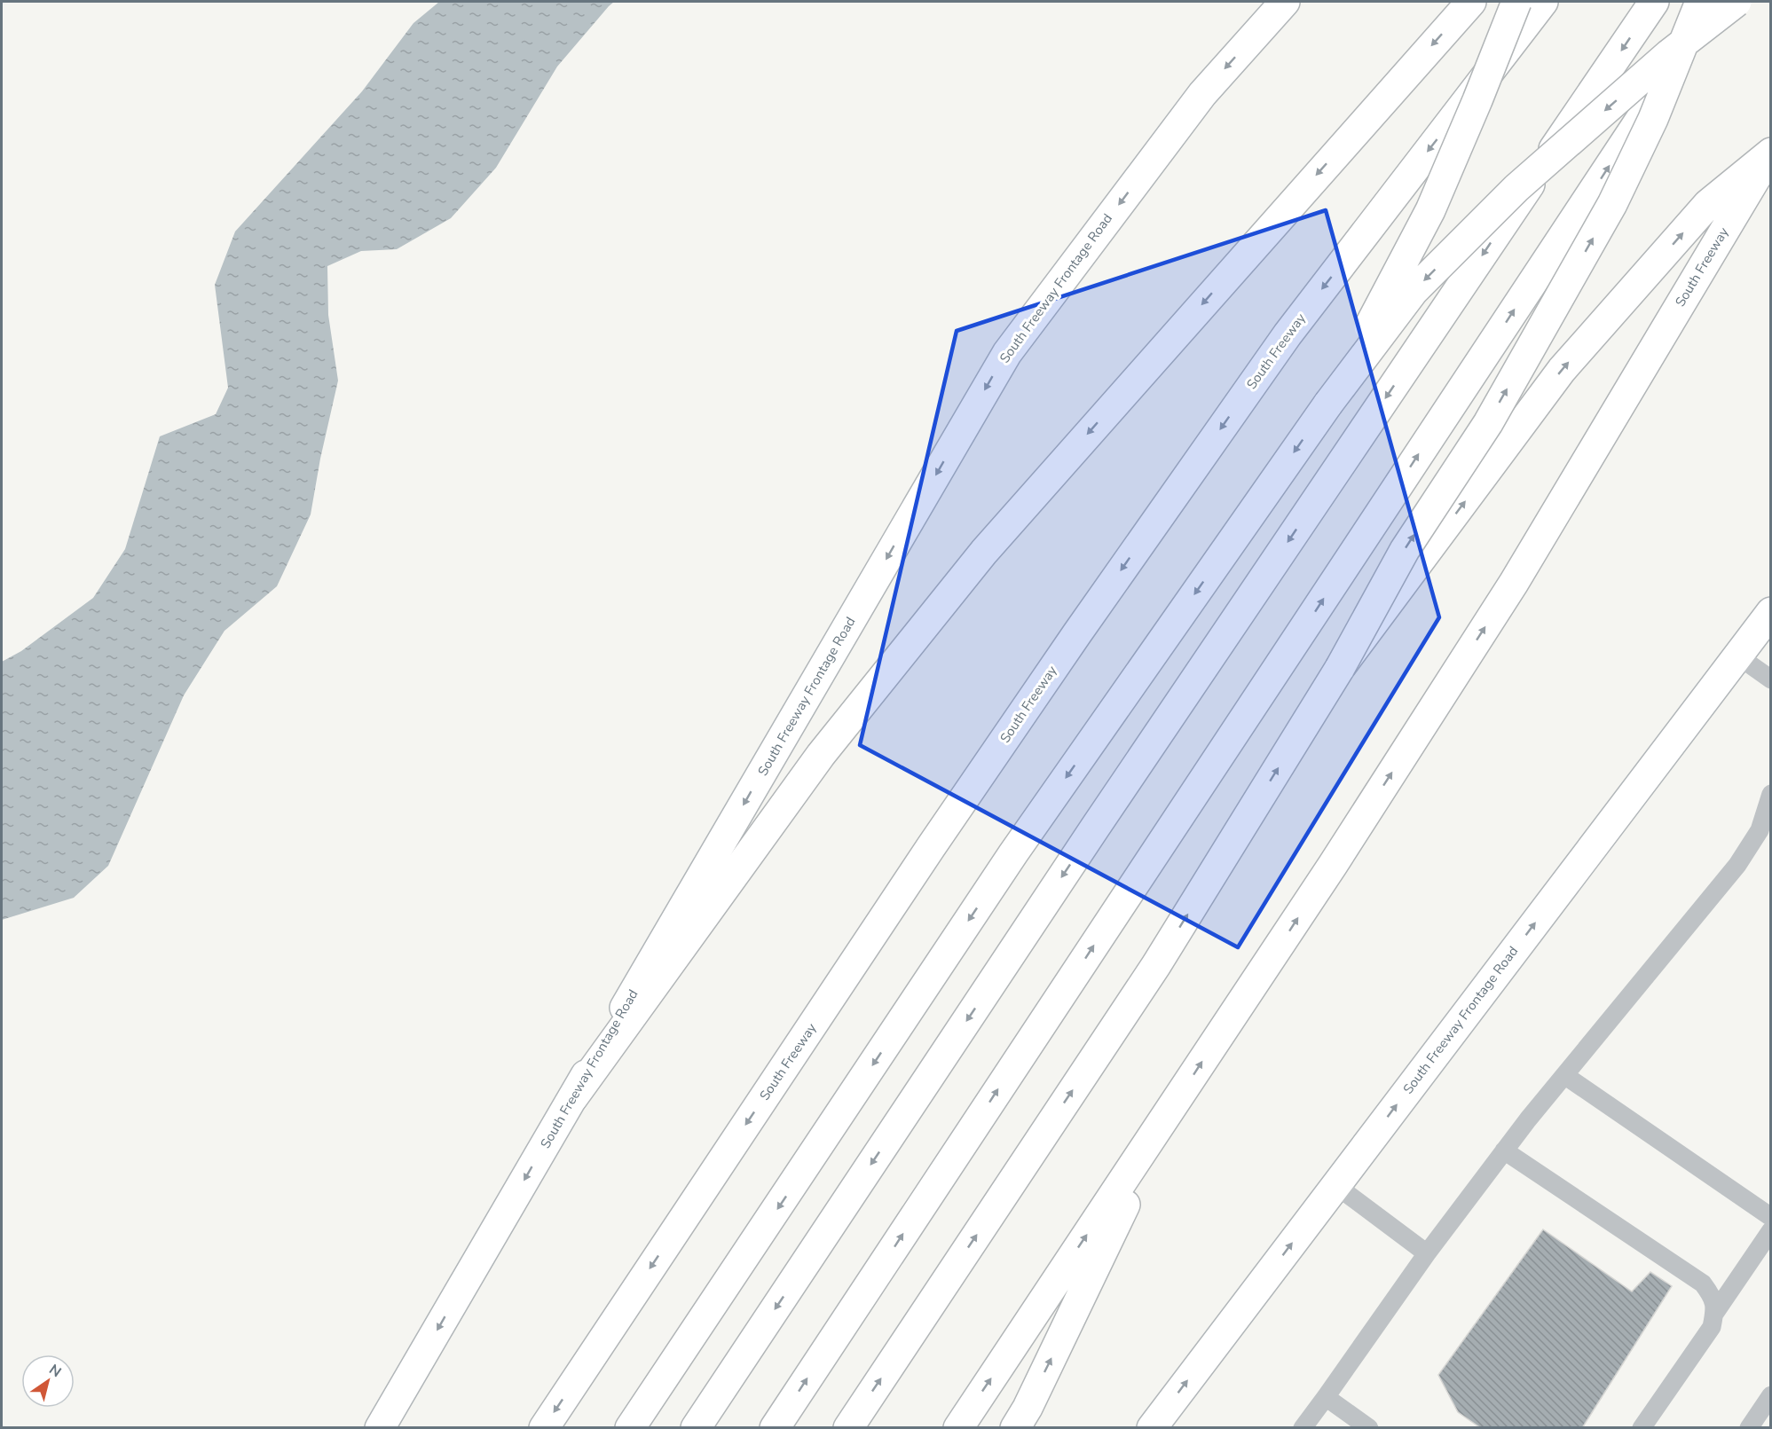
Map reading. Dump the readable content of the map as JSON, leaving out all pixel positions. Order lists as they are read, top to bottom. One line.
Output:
{"streets":{"main road":["South Freeway","South Freeway Frontage Road"]},"north":"top right"}
